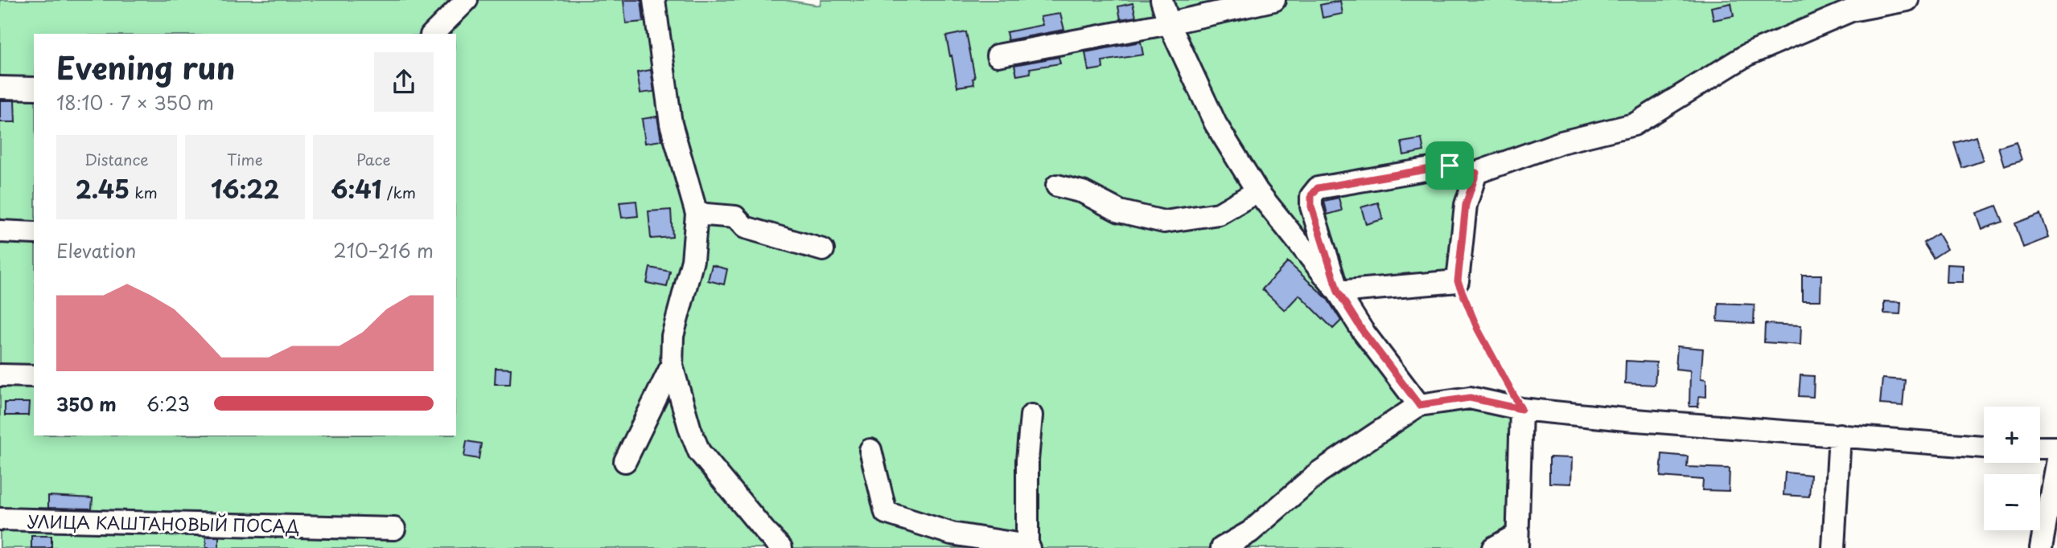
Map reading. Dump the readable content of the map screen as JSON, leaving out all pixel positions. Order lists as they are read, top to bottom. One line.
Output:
{"streets":{"street":["УЛИЦА КАШТАНОВЫЙ ПОСАД"]},"page":{"heading":["Evening run","18:10 · 7 × 350 m"],"stats":[["Distance","2.45 km"],["Time","16:22"],["Pace","6:41 /km"]],"chart":["Elevation","210–216 m"],"list":[{"name":"350 m","note":"6:23"}],"map_buttons":["+","−"]}}
